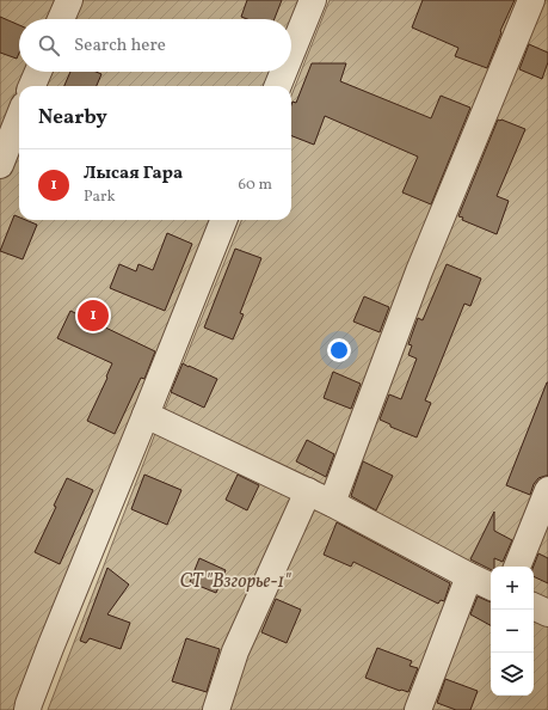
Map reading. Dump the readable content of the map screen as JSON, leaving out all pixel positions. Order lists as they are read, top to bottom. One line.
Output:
{"parks":["СТ \"Взгорье-1\""],"page":{"search":"Search here","heading":"Nearby","list":[{"mark":"1","name":"Лысая Гара","note":"Park","value":"60 m"}],"pins":"1","map_buttons":["+","−"]}}
